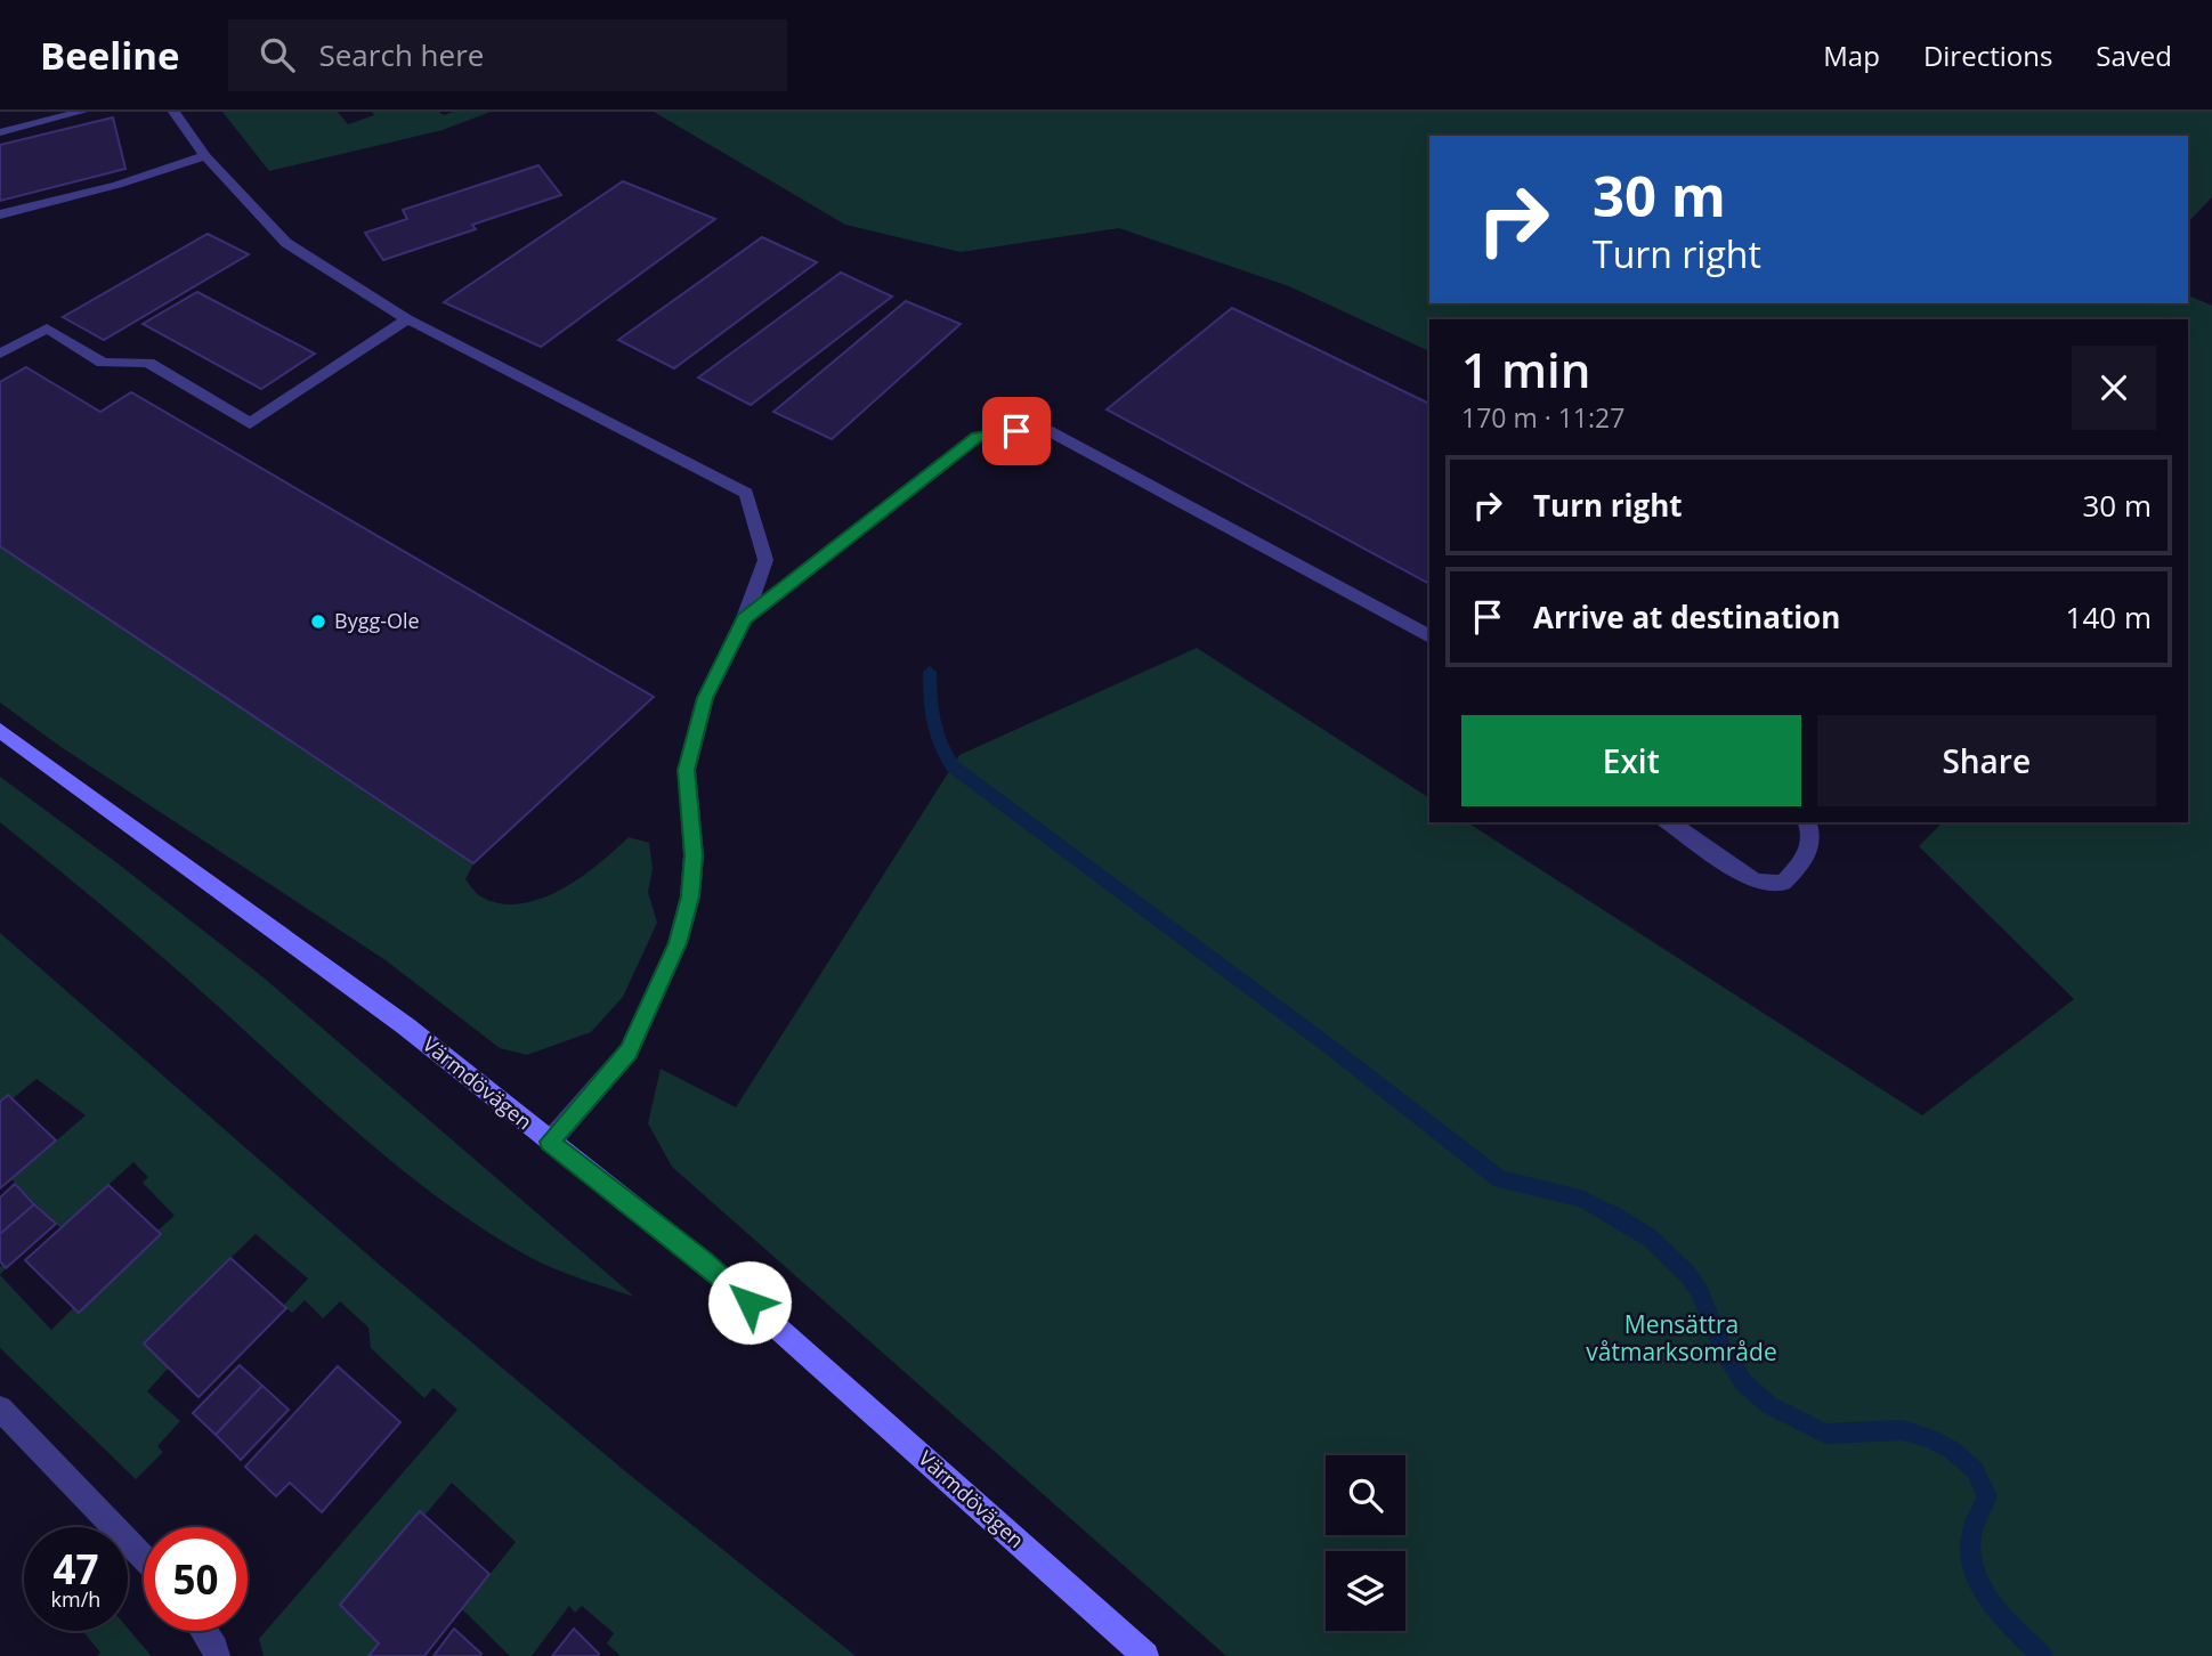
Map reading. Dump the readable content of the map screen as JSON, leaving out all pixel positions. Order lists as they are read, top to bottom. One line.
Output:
{"streets":{"main road":["Värmdövägen"]},"parks":["Mensättra våtmarksområde"],"places":["Bygg-Ole"],"page":{"header":"Beeline","search":"Search here","nav":["Map","Directions","Saved"],"turn":["30 m","Turn right"],"heading":["1 min","170 m · 11:27"],"list":[{"name":"Turn right","value":"30 m"},{"name":"Arrive at destination","value":"140 m"}],"buttons":["Exit","Share"],"speed":"47 km/h","limit":"50"}}
